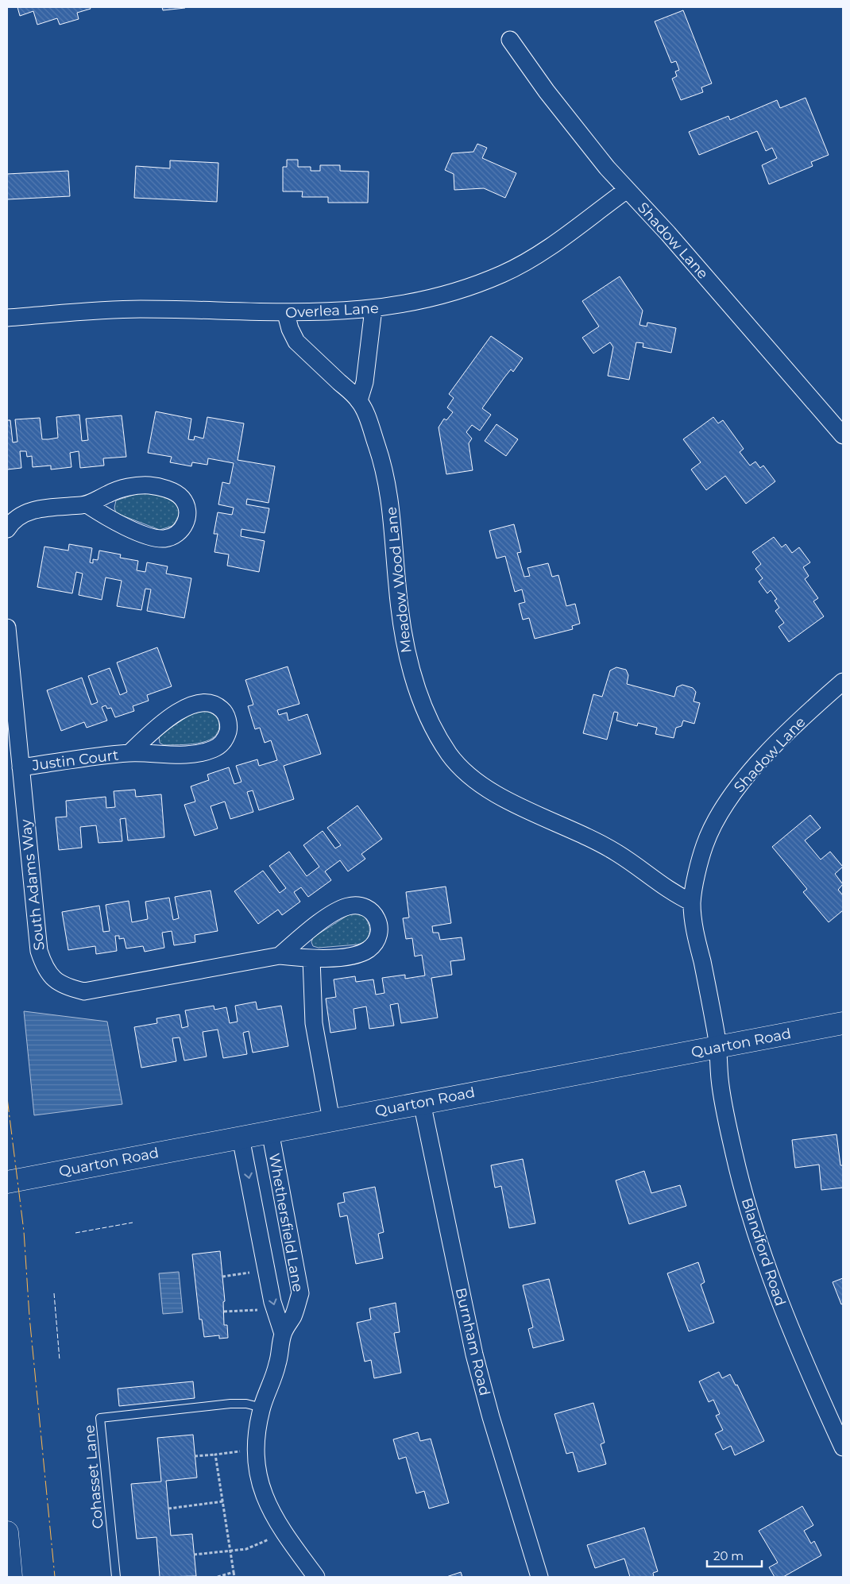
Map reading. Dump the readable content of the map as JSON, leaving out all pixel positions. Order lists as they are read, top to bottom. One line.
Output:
{"streets":{"main road":["Quarton Road"],"street":["Shadow Lane","Overlea Lane","Meadow Wood Lane","Justin Court","South Adams Way","Whethersfield Lane","Blandford Road","Burnham Road"],"lane":["Cohasset Lane"]},"crossings":[["Shadow Lane","Overlea Lane"],["Shadow Lane","Meadow Wood Lane"],["Shadow Lane","Quarton Road"],["Shadow Lane","Blandford Road"],["Overlea Lane","Meadow Wood Lane"],["Justin Court","South Adams Way"],["Quarton Road","Whethersfield Lane"],["Quarton Road","Blandford Road"],["Quarton Road","Burnham Road"],["Whethersfield Lane","Cohasset Lane"]],"scale_bar":"20 m"}
